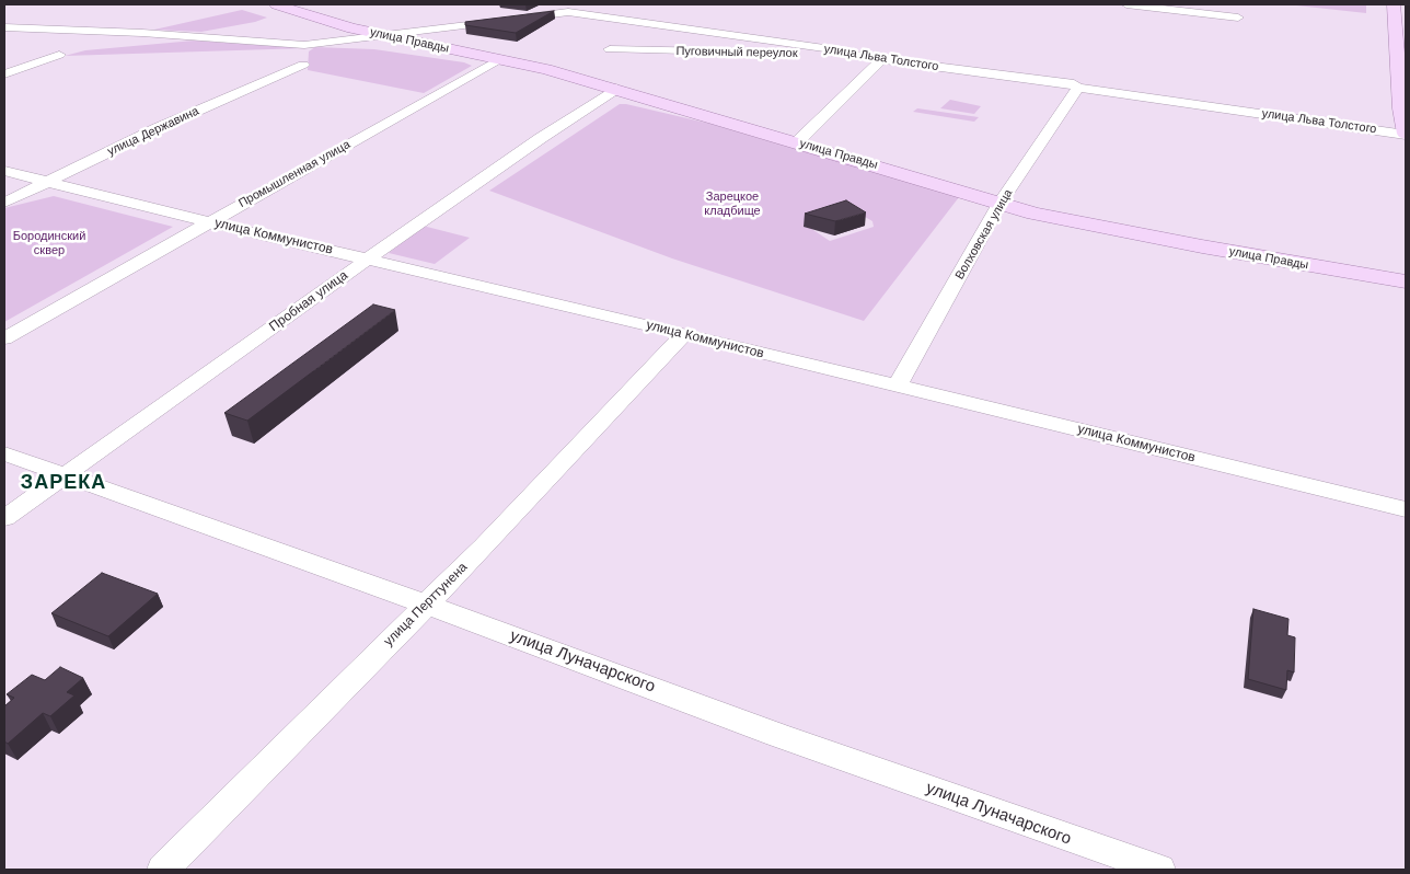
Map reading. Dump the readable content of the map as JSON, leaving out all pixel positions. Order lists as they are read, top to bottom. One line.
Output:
{"streets":{"main road":["улица Правды"],"street":["Пуговичный переулок","улица Льва Толстого","улица Державина","Промышленная улица","Волховская улица","улица Коммунистов","Пробная улица","улица Перттунена","улица Луначарского"]},"crossings":[["улица Правды","улица Льва Толстого"],["улица Правды","Промышленная улица"],["улица Правды","Волховская улица"],["улица Правды","Пробная улица"],["Пуговичный переулок","улица Льва Толстого"],["улица Льва Толстого","Волховская улица"],["улица Державина","улица Коммунистов"],["Промышленная улица","улица Коммунистов"],["Волховская улица","улица Коммунистов"],["улица Коммунистов","Пробная улица"],["улица Коммунистов","улица Перттунена"],["Пробная улица","улица Луначарского"],["улица Перттунена","улица Луначарского"]],"districts":["ЗАРЕКА"],"parks":["Зарецкое кладбище","Бородинский сквер"]}
